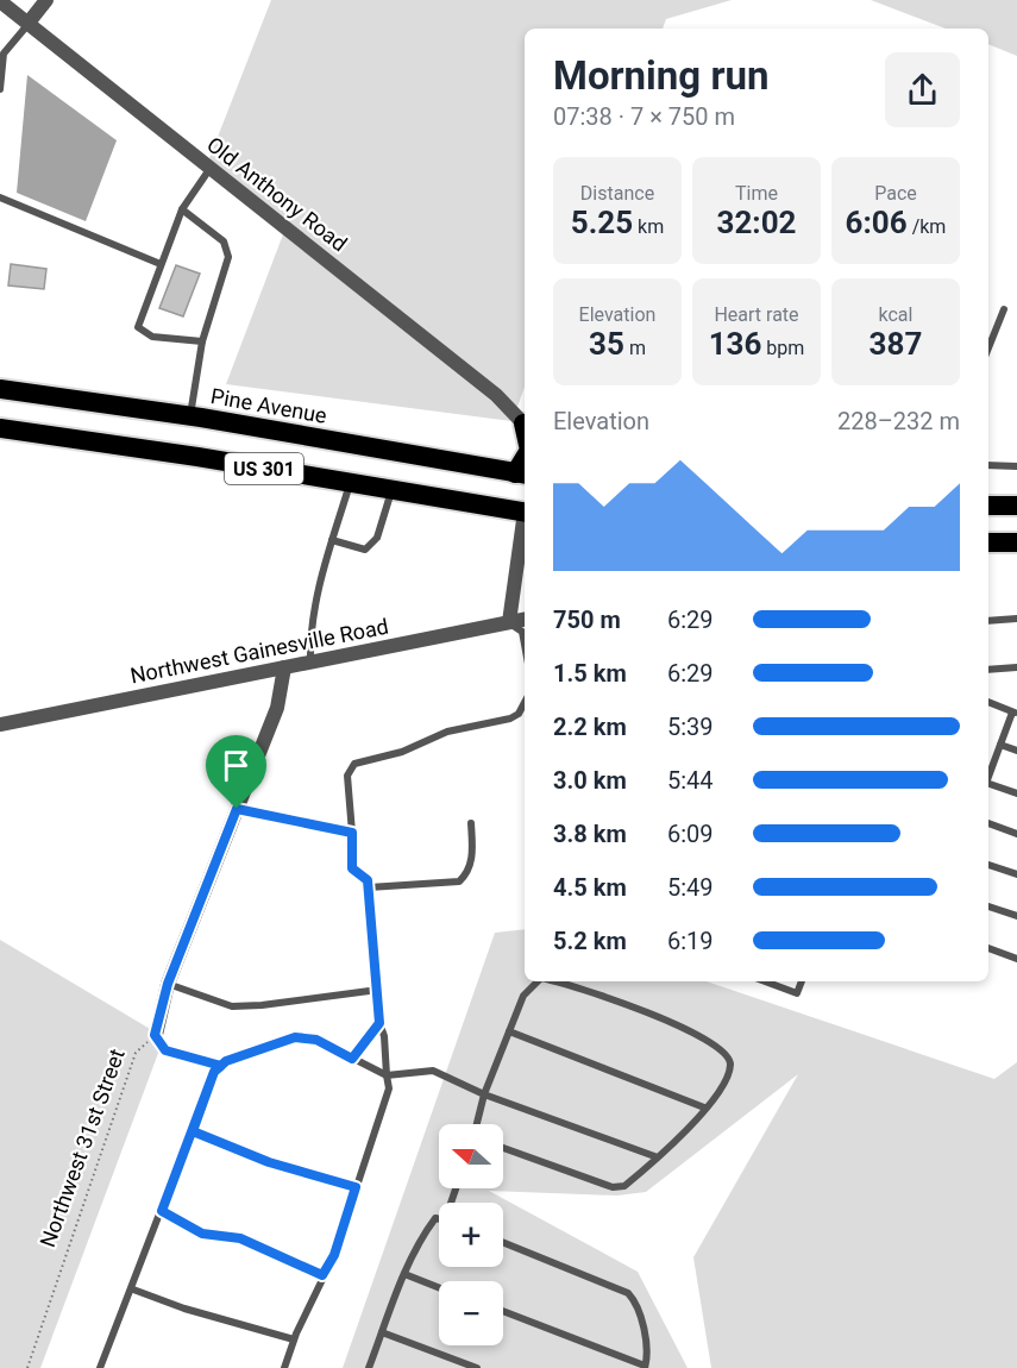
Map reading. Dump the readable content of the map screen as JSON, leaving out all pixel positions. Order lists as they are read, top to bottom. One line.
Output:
{"streets":{"highway":["Pine Avenue","US 301"],"street":["Old Anthony Road","Northwest Gainesville Road","Northwest 31st Street"]},"crossings":[["Northwest Gainesville Road","Northwest 31st Street"]],"north":"left","page":{"heading":["Morning run","07:38 · 7 × 750 m"],"stats":[["Distance","5.25 km"],["Time","32:02"],["Pace","6:06 /km"],["Elevation","35 m"],["Heart rate","136 bpm"],["kcal","387"]],"chart":["Elevation","228–232 m"],"list":[{"name":"750 m","note":"6:29"},{"name":"1.5 km","note":"6:29"},{"name":"2.2 km","note":"5:39"},{"name":"3.0 km","note":"5:44"},{"name":"3.8 km","note":"6:09"},{"name":"4.5 km","note":"5:49"},{"name":"5.2 km","note":"6:19"}],"map_buttons":["+","−"]}}
